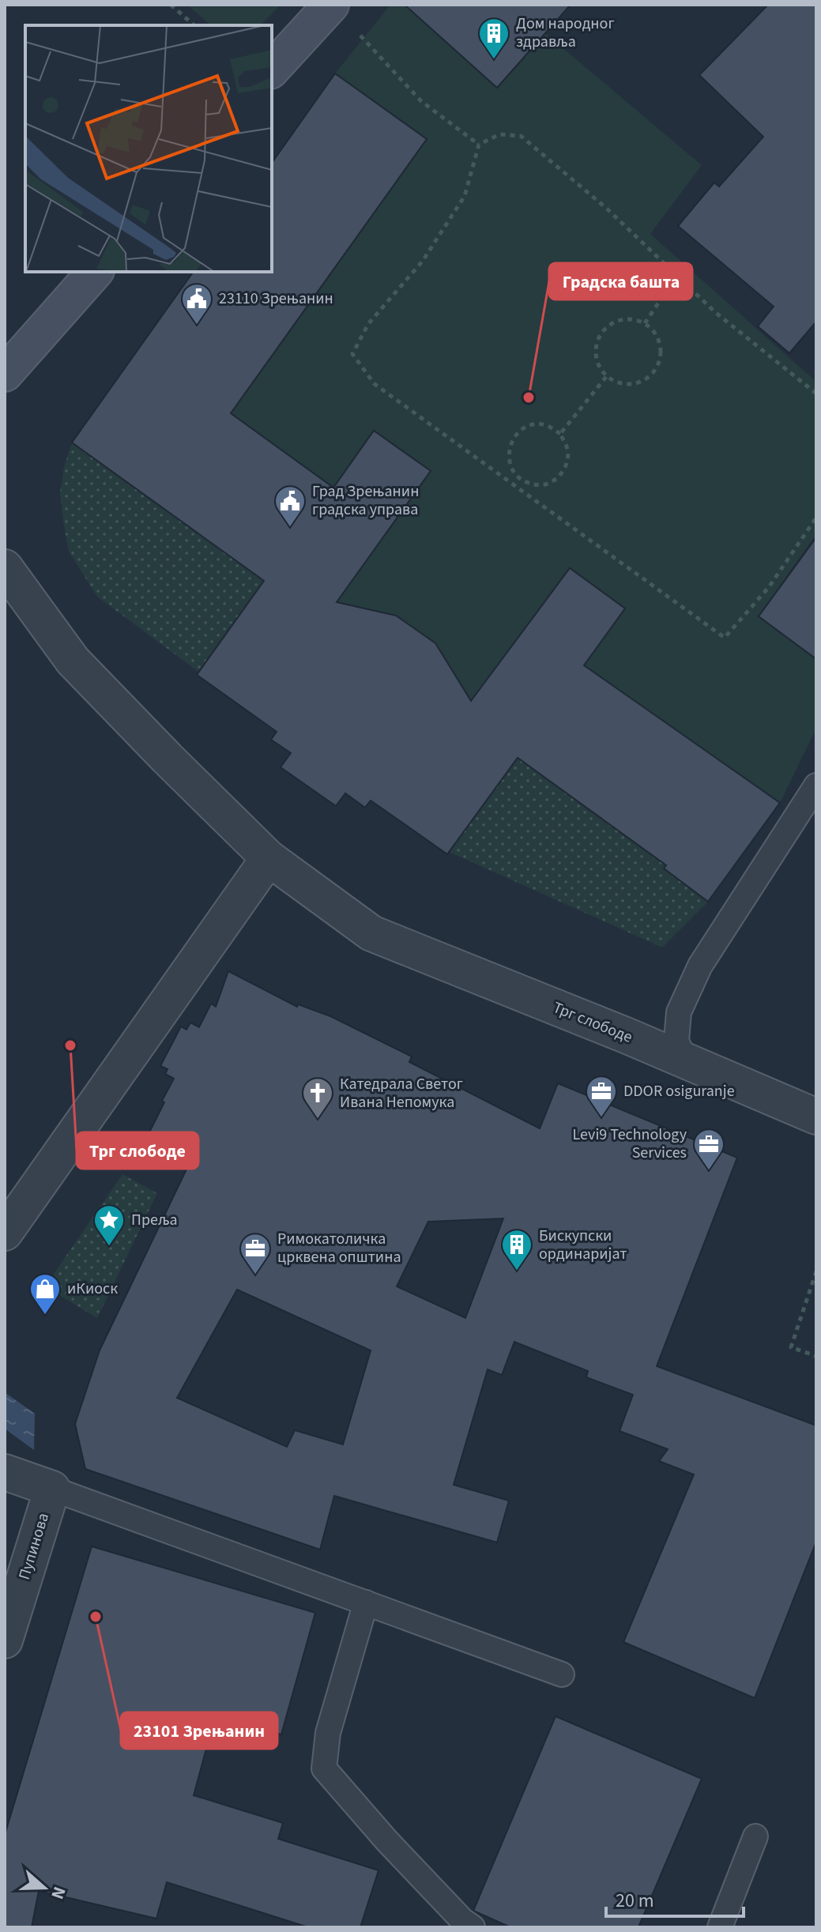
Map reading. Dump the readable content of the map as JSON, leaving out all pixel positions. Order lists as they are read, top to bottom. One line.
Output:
{"streets":{"street":["Трг слободе","Пупинова"]},"places":{"building":["Дом народног здравља","Бискупски ординаријат"],"public building":["23110 Зрењанин","Град Зрењанин градска управа"],"other":["Градска башта","Трг слободе","23101 Зрењанин"],"office":["DDOR osiguranje","Levi9 Technology Services","Римокатоличка црквена општина"],"church":["Катедрала Светог Ивана Непомука"],"place":["Преља"],"shop":["иКиоск"]},"scale_bar":"20 m","north":"right"}
